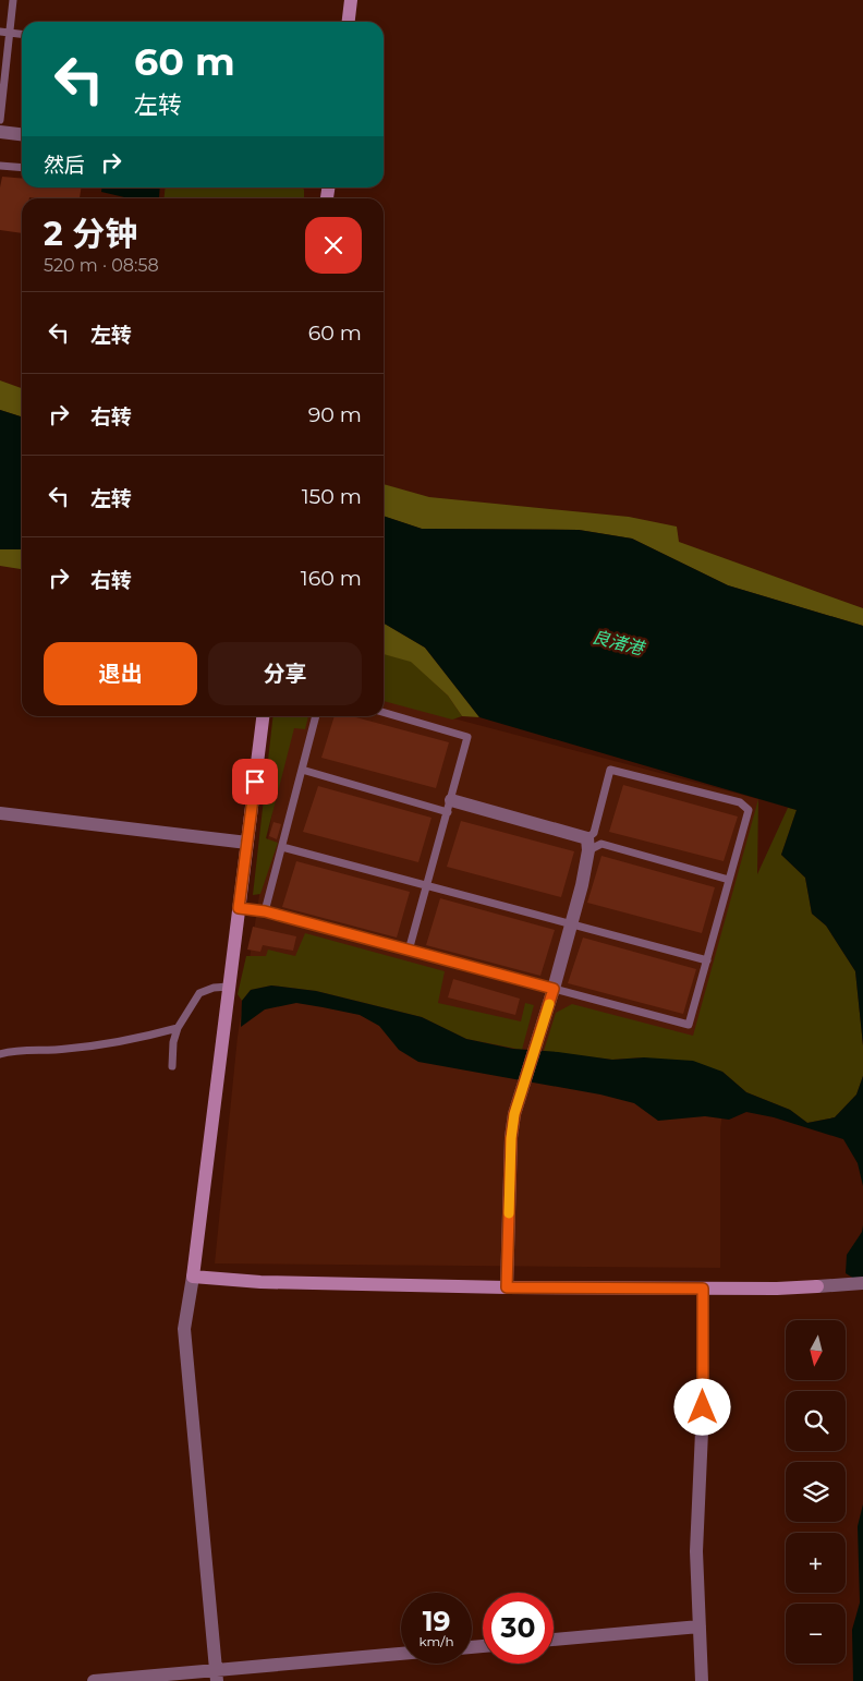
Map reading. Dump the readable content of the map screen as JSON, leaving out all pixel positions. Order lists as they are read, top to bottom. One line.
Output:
{"water":["良渚港"],"north":"bottom","page":{"turn":["60 m","左转"],"then":"然后","heading":["2 分钟","520 m · 08:58"],"list":[{"name":"左转","value":"60 m"},{"name":"右转","value":"90 m"},{"name":"左转","value":"150 m"},{"name":"右转","value":"160 m"}],"buttons":["退出","分享"],"map_buttons":["+","−"],"speed":"19 km/h","limit":"30"}}
